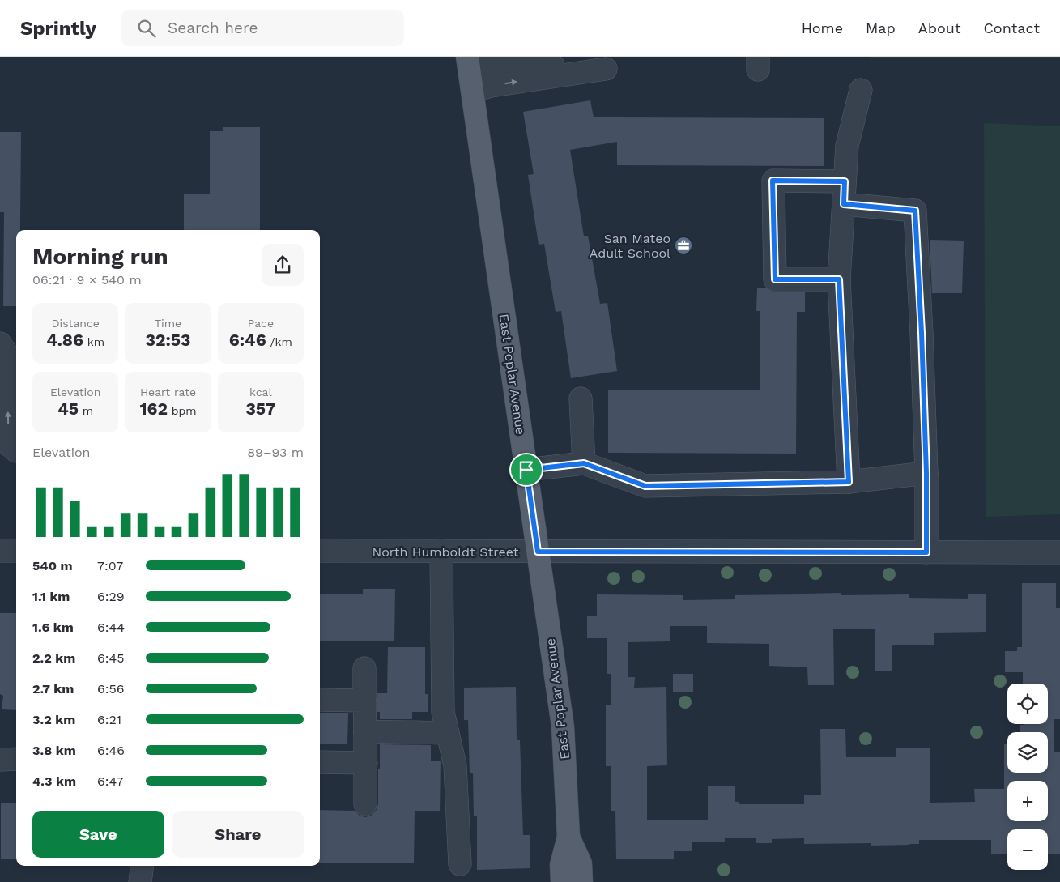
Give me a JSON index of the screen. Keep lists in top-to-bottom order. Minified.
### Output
{"streets":{"main road":["East Poplar Avenue"],"street":["North Humboldt Street"]},"crossings":[["East Poplar Avenue","North Humboldt Street"]],"places":{"office":["San Mateo Adult School"]},"page":{"header":"Sprintly","search":"Search here","nav":["Home","Map","About","Contact"],"heading":["Morning run","06:21 · 9 × 540 m"],"stats":[["Distance","4.86 km"],["Time","32:53"],["Pace","6:46 /km"],["Elevation","45 m"],["Heart rate","162 bpm"],["kcal","357"]],"chart":["Elevation","89–93 m"],"list":[{"name":"540 m","note":"7:07"},{"name":"1.1 km","note":"6:29"},{"name":"1.6 km","note":"6:44"},{"name":"2.2 km","note":"6:45"},{"name":"2.7 km","note":"6:56"},{"name":"3.2 km","note":"6:21"},{"name":"3.8 km","note":"6:46"},{"name":"4.3 km","note":"6:47"}],"map_buttons":["+","−"],"buttons":["Save","Share"]}}
